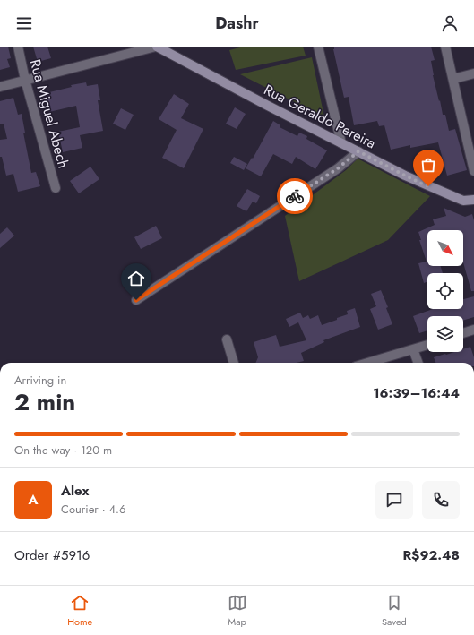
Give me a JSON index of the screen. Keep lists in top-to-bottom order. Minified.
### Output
{"streets":{"main road":["Rua Geraldo Pereira"],"street":["Rua Miguel Abech"]},"north":"bottom right","page":{"header":"Dashr","heading":["2 min","Arriving in","16:39–16:44"],"panel":["Alex","Courier · 4.6","Order #5916","R$92.48"],"bar":"On the way · 120 m","round":"A","tabs":["Home","Map","Saved"]}}
